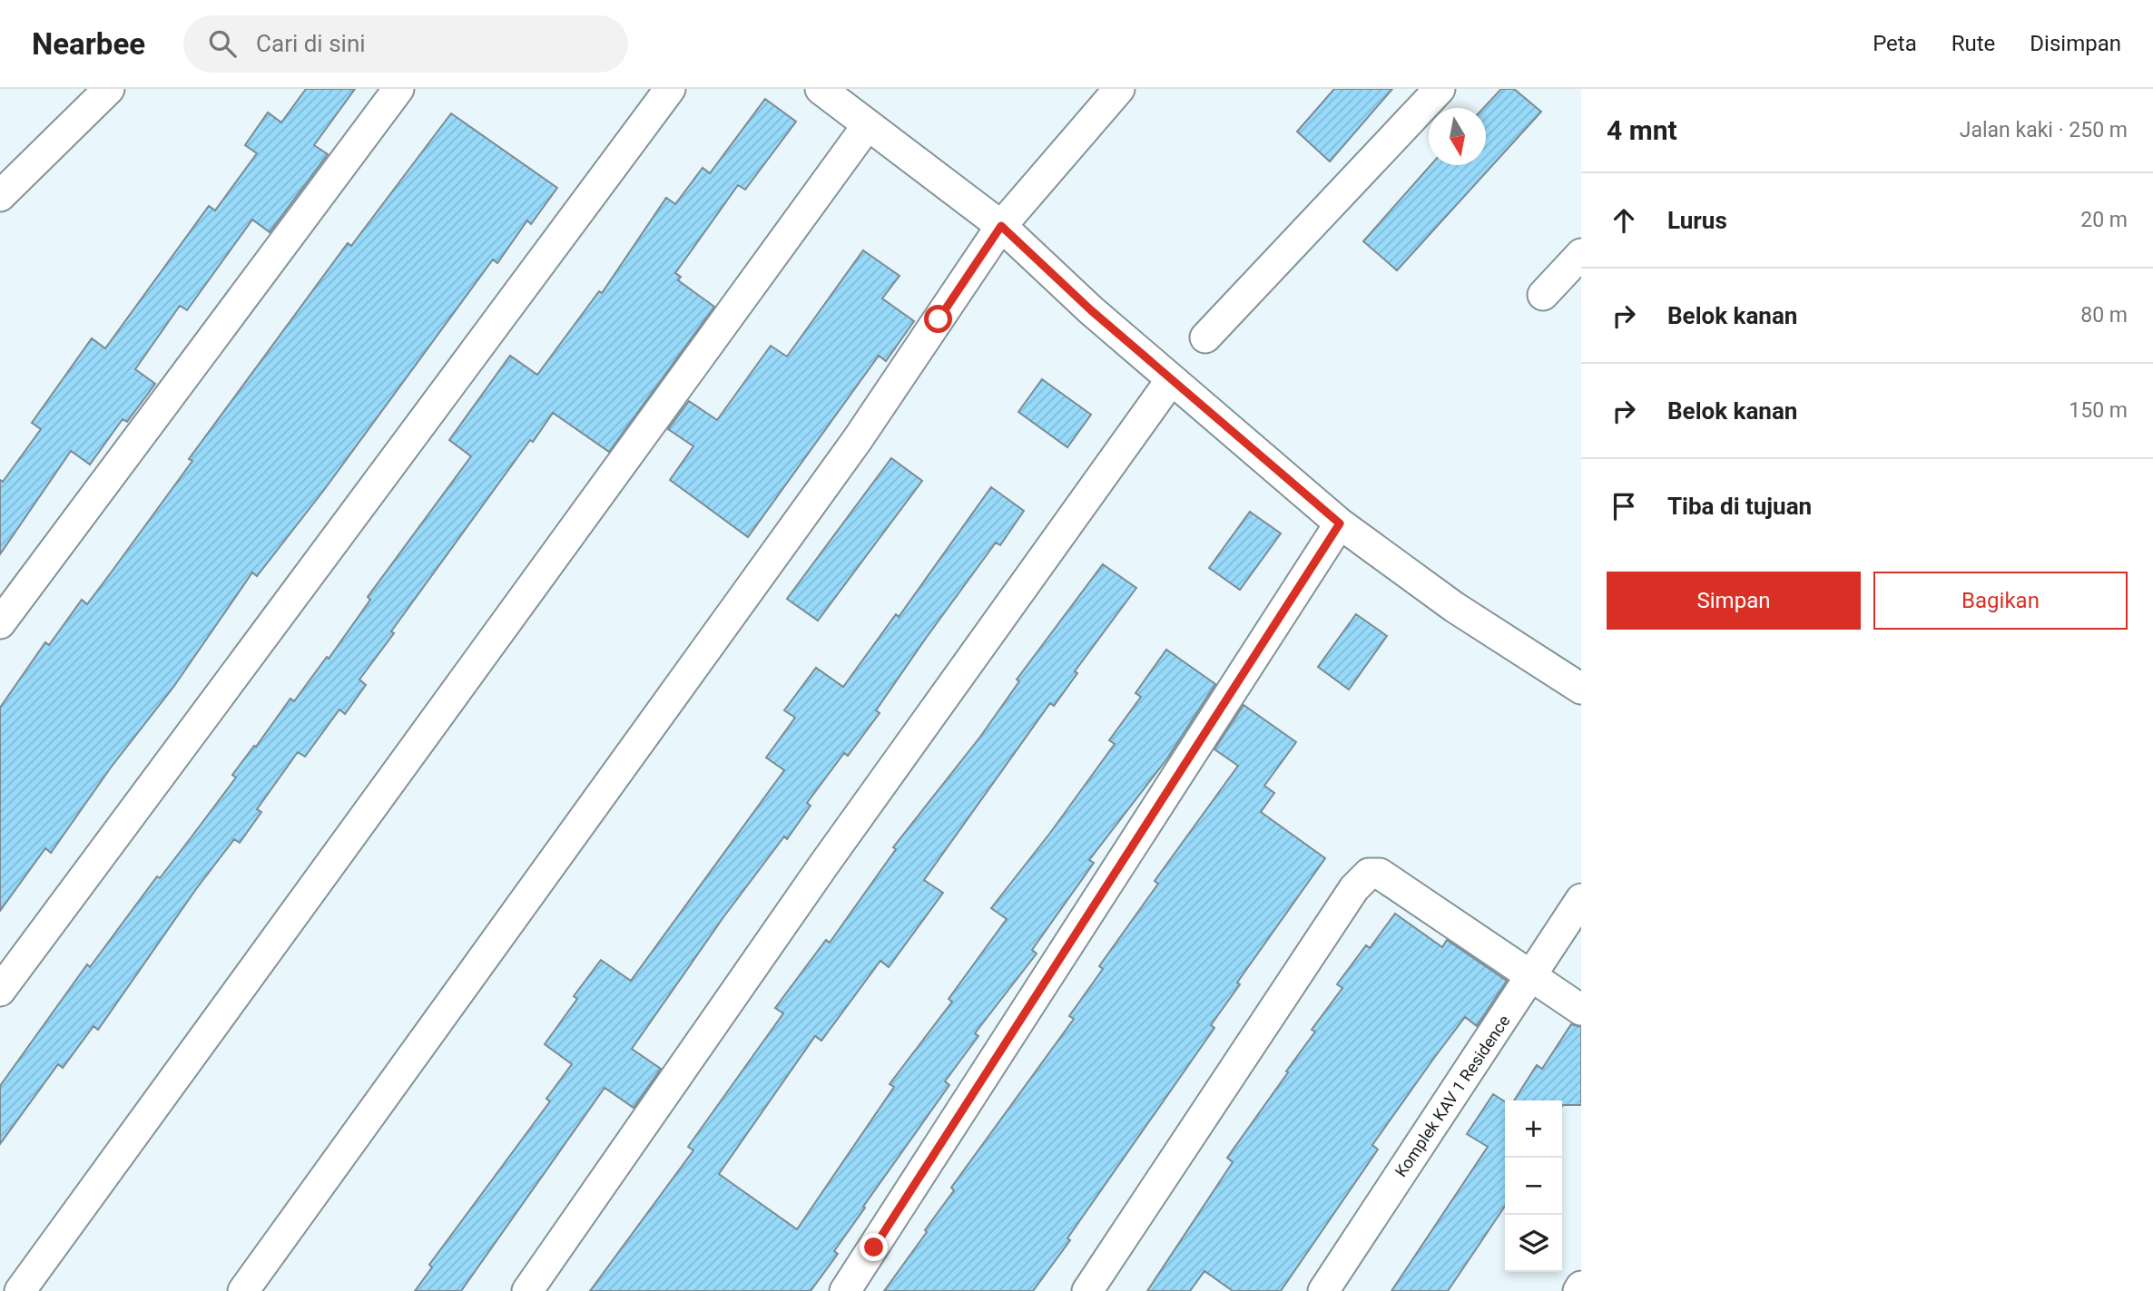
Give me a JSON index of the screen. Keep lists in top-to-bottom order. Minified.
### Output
{"streets":{"street":["Komplek KAV 1 Residence"]},"north":"bottom","page":{"header":"Nearbee","search":"Cari di sini","nav":["Peta","Rute","Disimpan"],"heading":["4 mnt","Jalan kaki · 250 m"],"list":[["Lurus","20 m"],["Belok kanan","80 m"],["Belok kanan","150 m"],"Tiba di tujuan"],"buttons":["Simpan","Bagikan"],"map_buttons":["+","−"]}}
